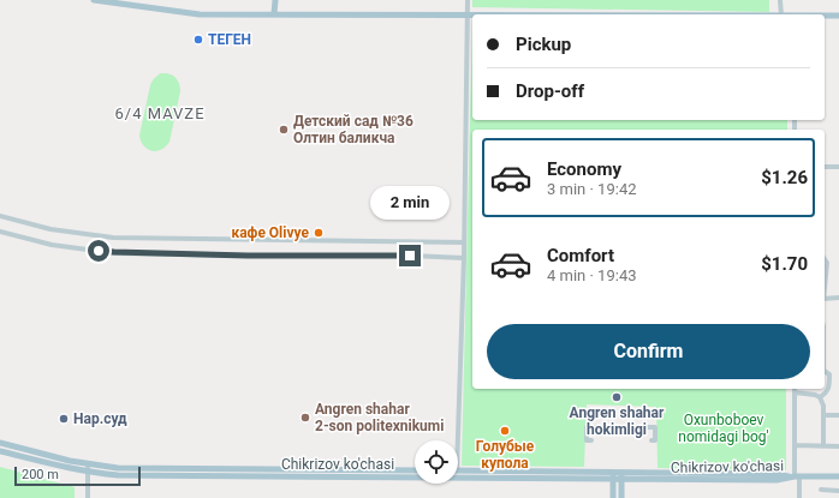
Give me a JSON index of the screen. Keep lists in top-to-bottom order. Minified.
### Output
{"streets":{"main road":["Chikrizov ko'chasi"]},"districts":["6/4 MAVZE"],"parks":["Oxunboboev nomidagi bog'"],"places":["ТЕГЕН","Детский сад №36 Олтин баликча","кафе Olivye","Angren shahar hokimligi","Angren shahar 2-son politexnikumi","Нар.суд","Голубые купола"],"scale_bar":"200 m","page":{"banner":["Pickup","Drop-off"],"list":[{"name":"Economy","note":"3 min · 19:42","value":"$1.26"},{"name":"Comfort","note":"4 min · 19:43","value":"$1.70"}],"bubble":"2 min","buttons":"Confirm","scale":"200 m"}}
